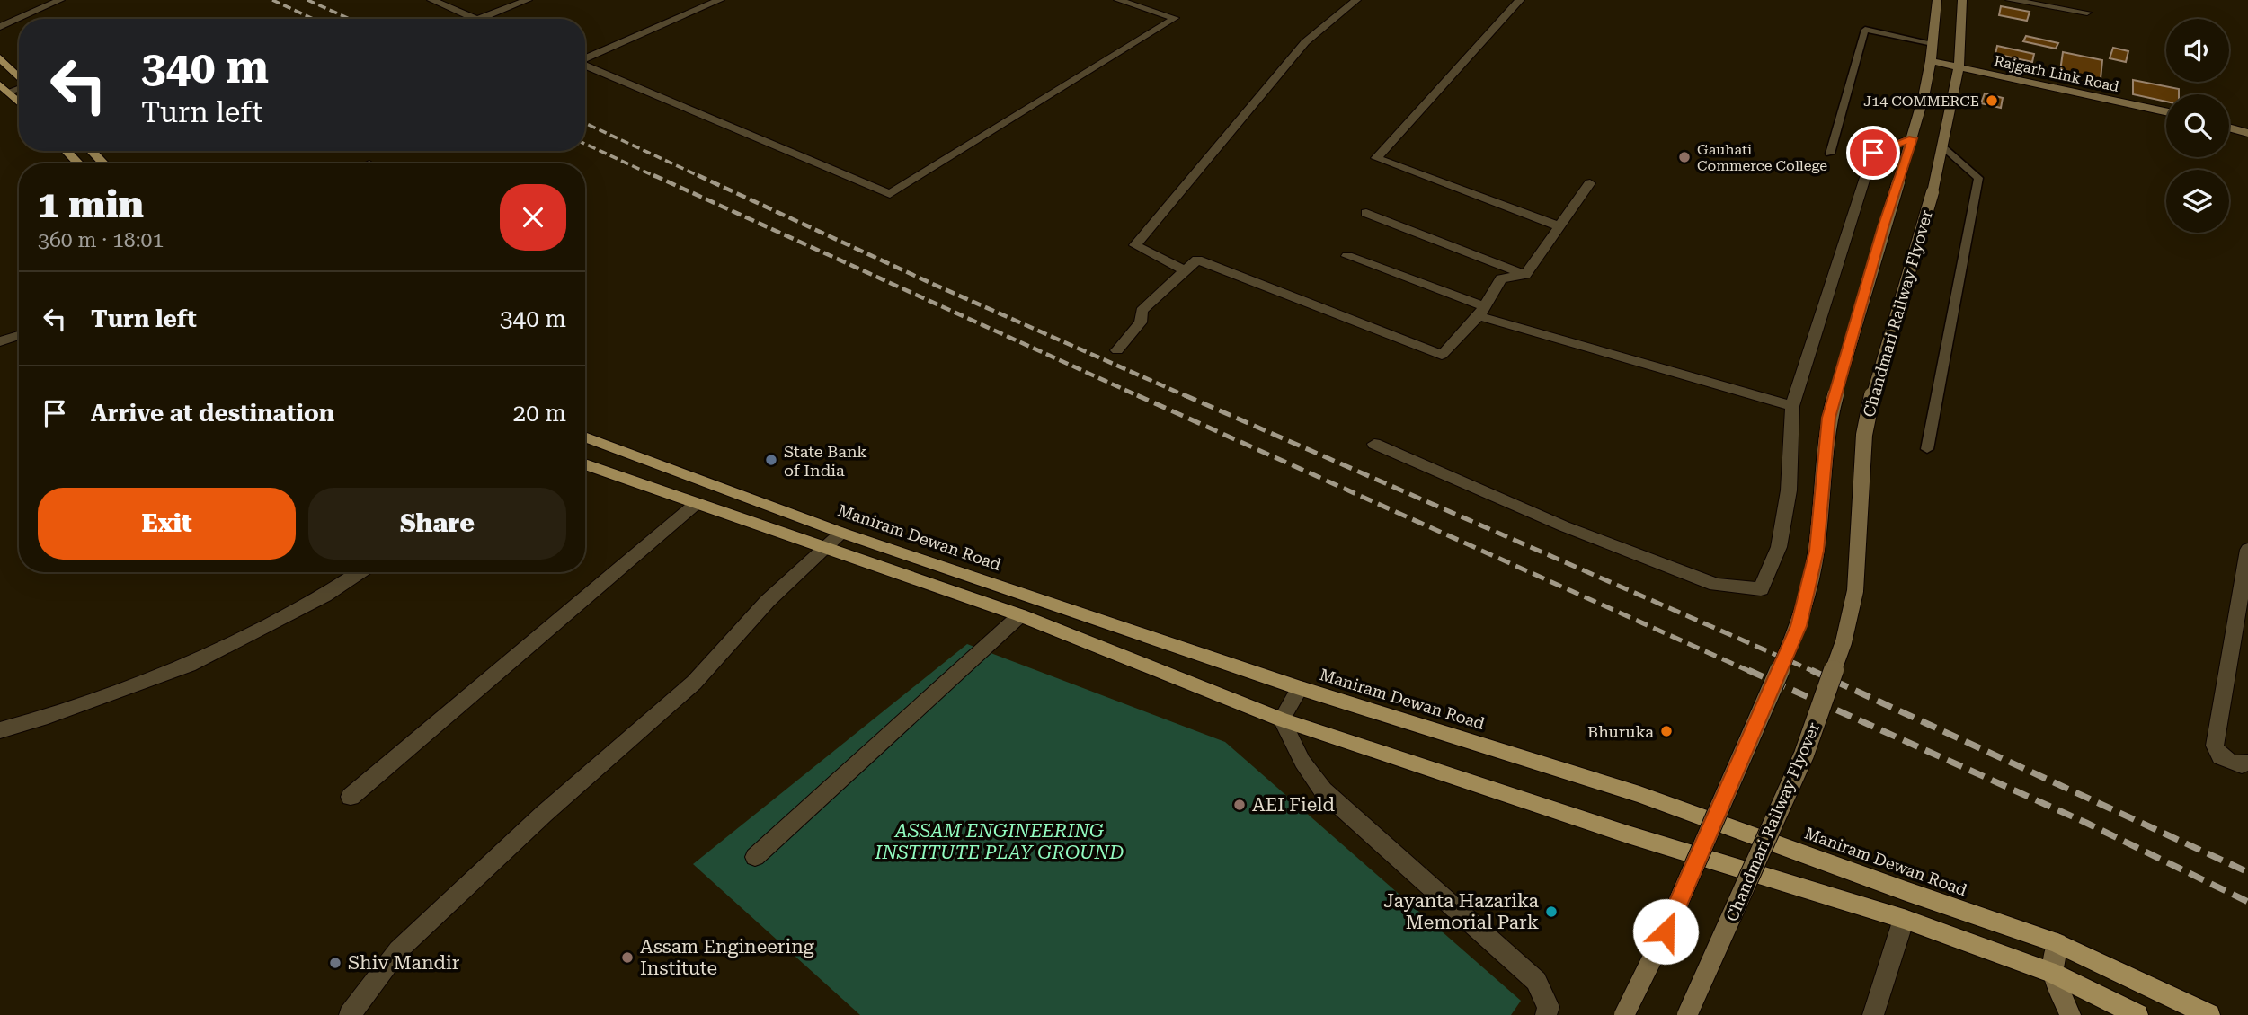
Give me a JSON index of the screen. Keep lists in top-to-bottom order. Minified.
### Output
{"streets":{"main road":["Rajgarh Link Road","Chandmari Railway Flyover","Maniram Dewan Road"]},"parks":["ASSAM ENGINEERING INSTITUTE PLAY GROUND"],"places":["J14 COMMERCE","Gauhati Commerce College","State Bank of India","Bhuruka","AEI Field","Jayanta Hazarika Memorial Park","Assam Engineering Institute","Shiv Mandir"],"page":{"turn":["340 m","Turn left"],"heading":["1 min","360 m · 18:01"],"list":[{"name":"Turn left","value":"340 m"},{"name":"Arrive at destination","value":"20 m"}],"buttons":["Exit","Share"]}}
